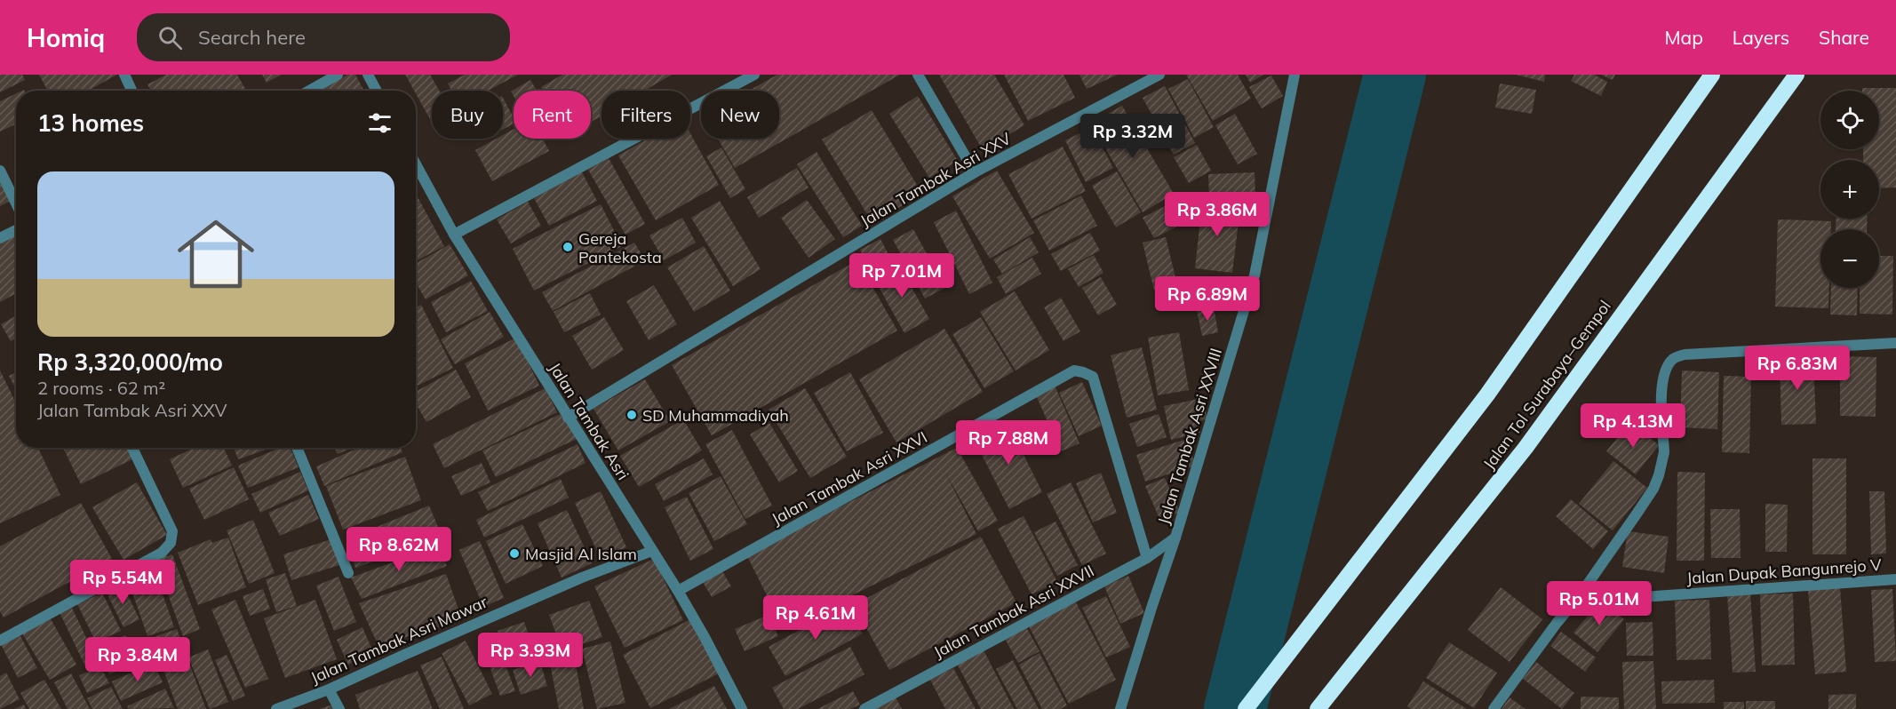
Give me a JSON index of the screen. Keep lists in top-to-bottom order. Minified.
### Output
{"streets":{"highway":["Jalan Tol Surabaya–Gempol"],"street":["Jalan Tambak Asri XXV","Jalan Tambak Asri","Jalan Tambak Asri XXVIII","Jalan Tambak Asri XXVI","Jalan Dupak Bangunrejo V","Jalan Tambak Asri XXVII","Jalan Tambak Asri Mawar"]},"crossings":[["Jalan Tambak Asri XXV","Jalan Tambak Asri"],["Jalan Tambak Asri","Jalan Tambak Asri XXVI"],["Jalan Tambak Asri","Jalan Tambak Asri Mawar"],["Jalan Tambak Asri XXVIII","Jalan Tambak Asri XXVII"],["Jalan Tambak Asri XXVI","Jalan Tambak Asri XXVII"]],"places":["Gereja Pantekosta","SD Muhammadiyah","Masjid Al Islam"],"page":{"header":"Homiq","search":"Search here","nav":["Map","Layers","Share"],"map_buttons":["+","−"],"chip":["Buy","Rent","Filters","New"],"heading":"13 homes","price":["Rp 3.32M","Rp 3.86M","Rp 7.01M","Rp 6.89M","Rp 6.83M","Rp 4.13M","Rp 7.88M","Rp 8.62M","Rp 5.54M","Rp 5.01M","Rp 4.61M","Rp 3.93M","Rp 3.84M"],"list":[{"name":"Rp 3,320,000/mo","note":"2 rooms · 62 m² · Jalan Tambak Asri XXV"}]}}
